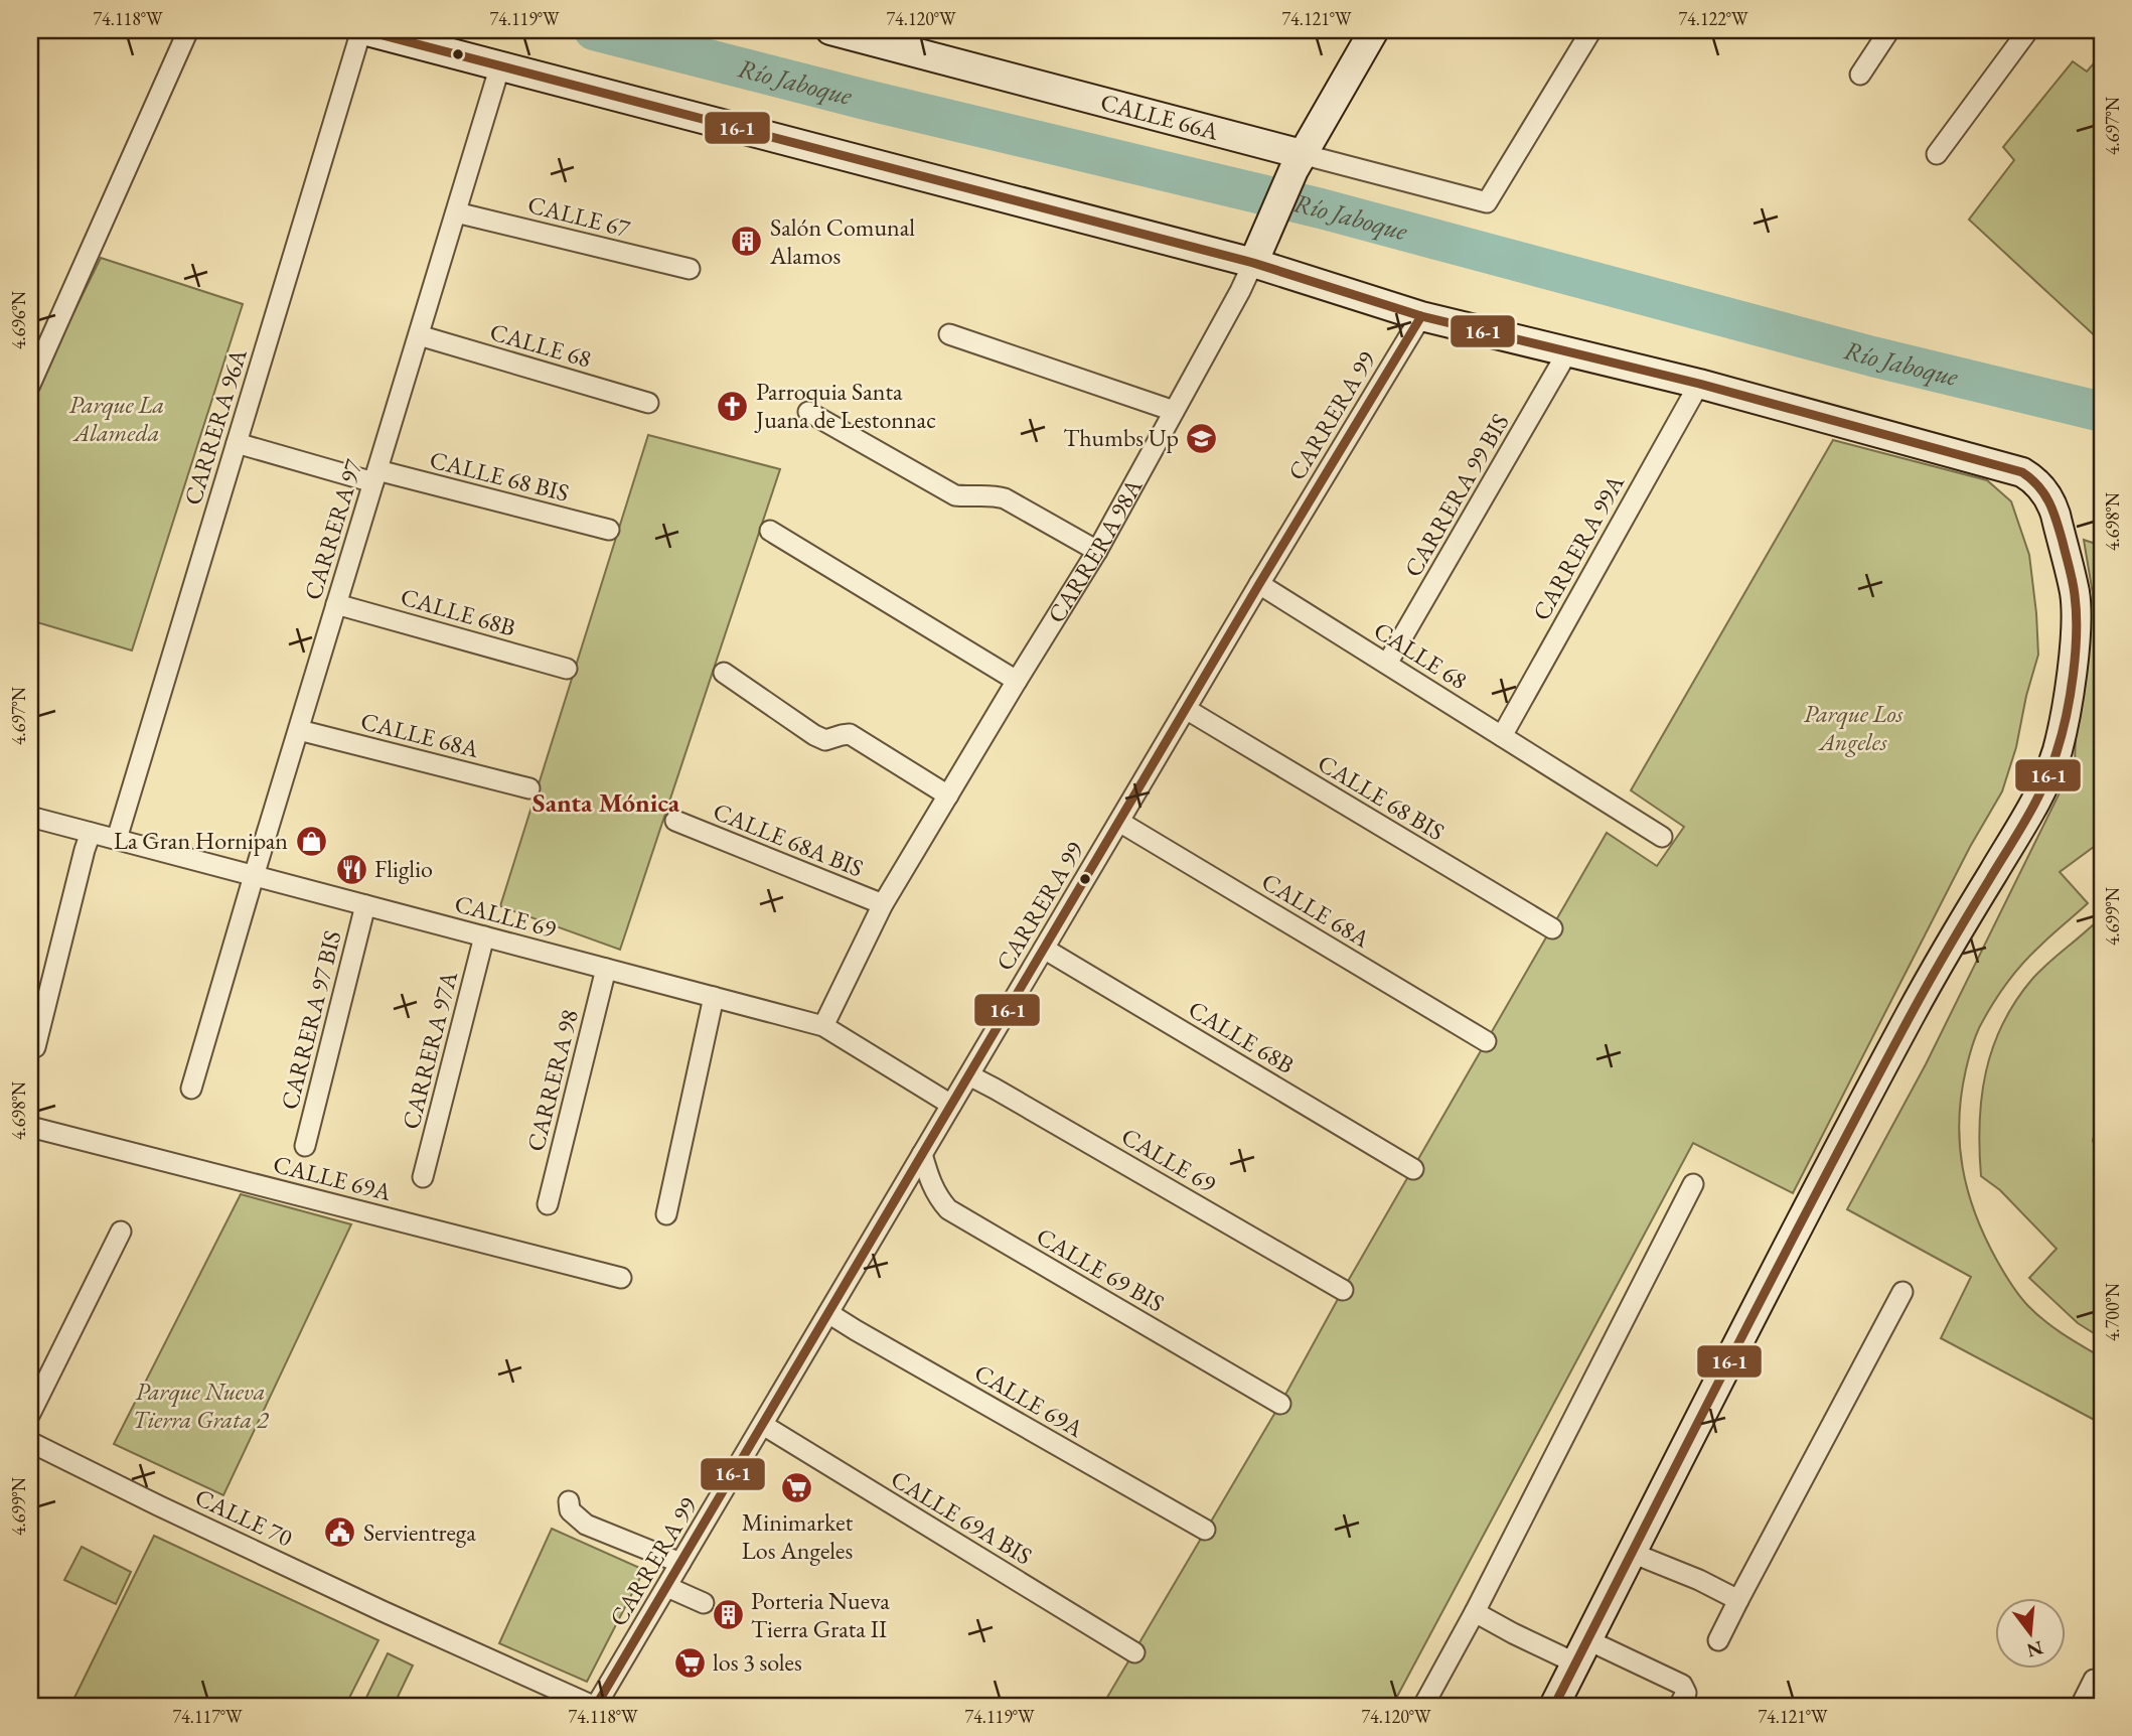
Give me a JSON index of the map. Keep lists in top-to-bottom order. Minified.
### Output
{"streets":{"street":["CALLE 66A","CALLE 67","CALLE 68","CARRERA 99","CARRERA 96A","CALLE 68 BIS","CARRERA 99 BIS","CARRERA 97","CARRERA 99A","CARRERA 98A","CALLE 68B","CALLE 68A","CALLE 68A BIS","CALLE 69","CARRERA 97 BIS","CARRERA 97A","CARRERA 98","CALLE 69A","CALLE 69 BIS","CALLE 70","CALLE 69A BIS"]},"crossings":[["CALLE 66A","CARRERA 98A"],["CALLE 67","CARRERA 97"],["CALLE 68","CARRERA 99"],["CALLE 68","CARRERA 99 BIS"],["CALLE 68","CARRERA 97"],["CALLE 68","CARRERA 99A"],["CARRERA 99","CALLE 68 BIS"],["CARRERA 99","CALLE 68B"],["CARRERA 99","CALLE 68A"],["CARRERA 99","CALLE 69"],["CARRERA 99","CALLE 69A"],["CARRERA 99","CALLE 69 BIS"],["CARRERA 99","CALLE 70"],["CARRERA 99","CALLE 69A BIS"],["CARRERA 96A","CALLE 68 BIS"],["CARRERA 96A","CALLE 69"],["CALLE 68 BIS","CARRERA 97"],["CARRERA 97","CALLE 68B"],["CARRERA 97","CALLE 68A"],["CARRERA 97","CALLE 69"],["CARRERA 98A","CALLE 68A BIS"],["CARRERA 98A","CALLE 69"],["CALLE 69","CARRERA 97 BIS"],["CALLE 69","CARRERA 97A"],["CALLE 69","CARRERA 98"]],"districts":["Santa Mónica"],"water":["Río Jaboque"],"parks":["Parque La Alameda","Parque Los Angeles","Parque Nueva Tierra Grata 2"],"places":{"building":["Salón Comunal Alamos","Porteria Nueva Tierra Grata II"],"church":["Parroquia Santa Juana de Lestonnac"],"school or university":["Thumbs Up"],"shop":["La Gran Hornipan"],"restaurant":["Fliglio"],"supermarket":["Minimarket Los Angeles","los 3 soles"],"public building":["Servientrega"]},"lines":["transit line 16-1"],"north":"bottom","coordinates":["74.118°W","74.119°W","74.120°W","74.121°W","74.122°W","4.697°N","4.696°N","4.698°N","4.699°N","4.700°N","74.117°W"]}
